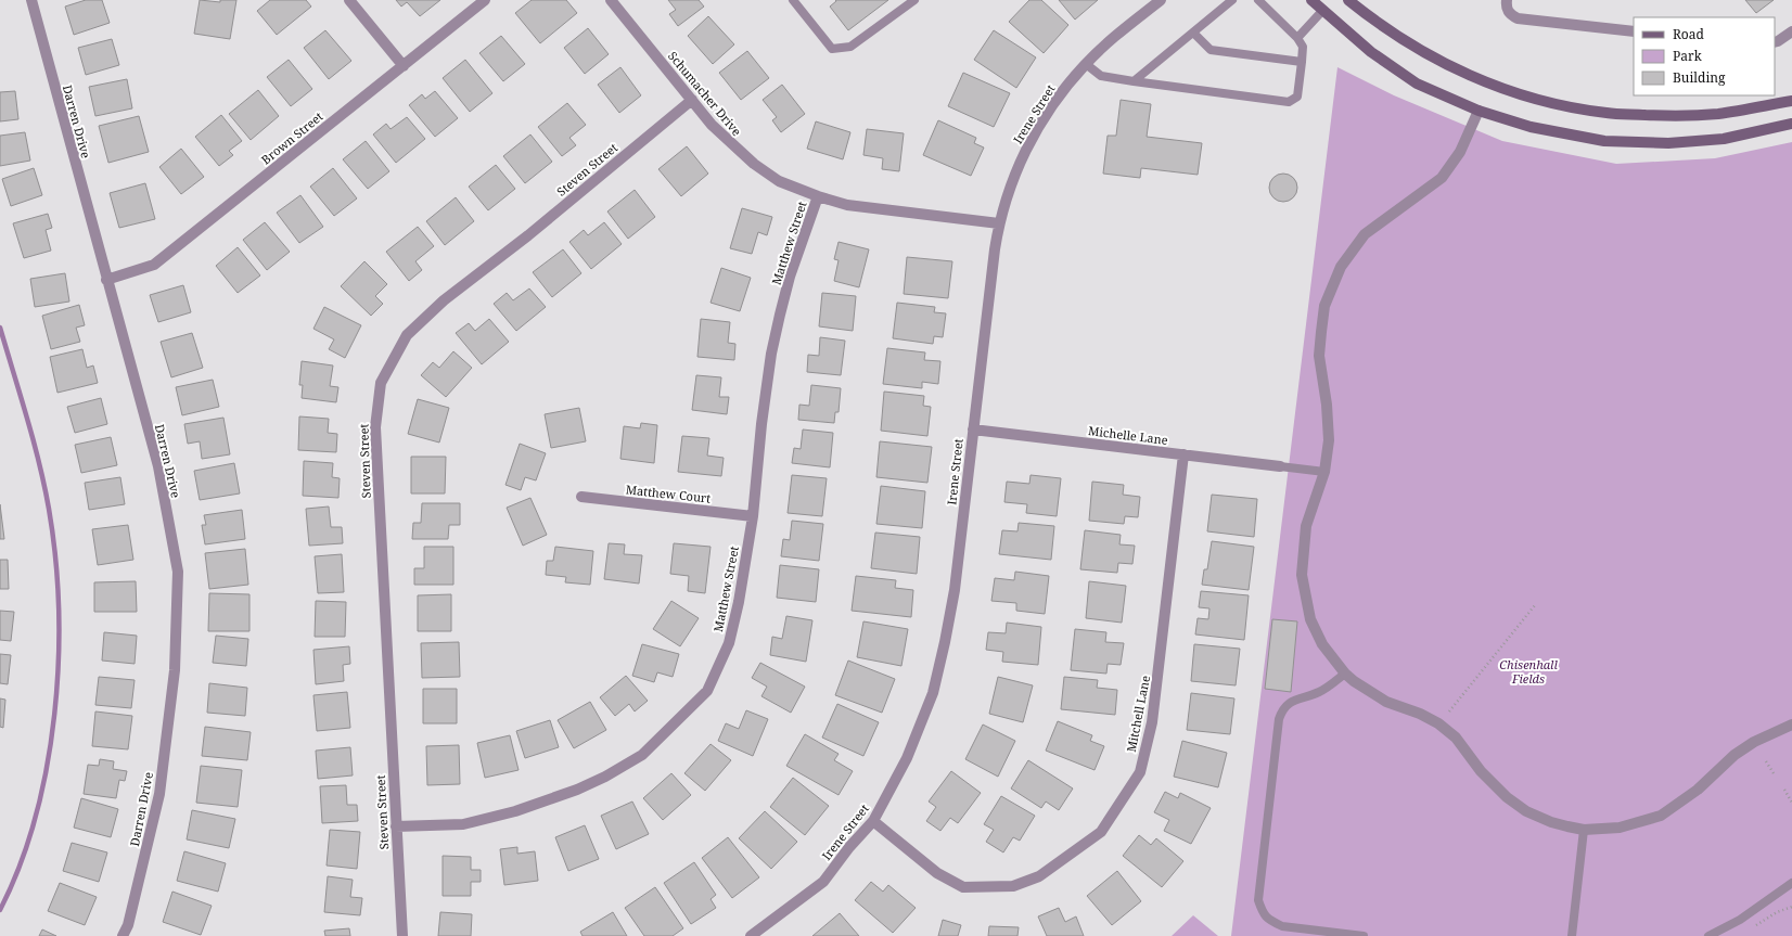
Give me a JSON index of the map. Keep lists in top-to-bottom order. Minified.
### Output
{"streets":{"street":["Schumacher Drive","Irene Street","Darren Drive","Brown Street","Steven Street","Matthew Street","Michelle Lane","Matthew Court","Mitchell Lane"]},"crossings":[["Schumacher Drive","Irene Street"],["Schumacher Drive","Steven Street"],["Schumacher Drive","Matthew Street"],["Irene Street","Michelle Lane"],["Irene Street","Mitchell Lane"],["Darren Drive","Brown Street"],["Steven Street","Matthew Street"],["Matthew Street","Matthew Court"],["Michelle Lane","Mitchell Lane"]],"parks":["Chisenhall Fields"],"legend":["Road","Park","Building"]}
